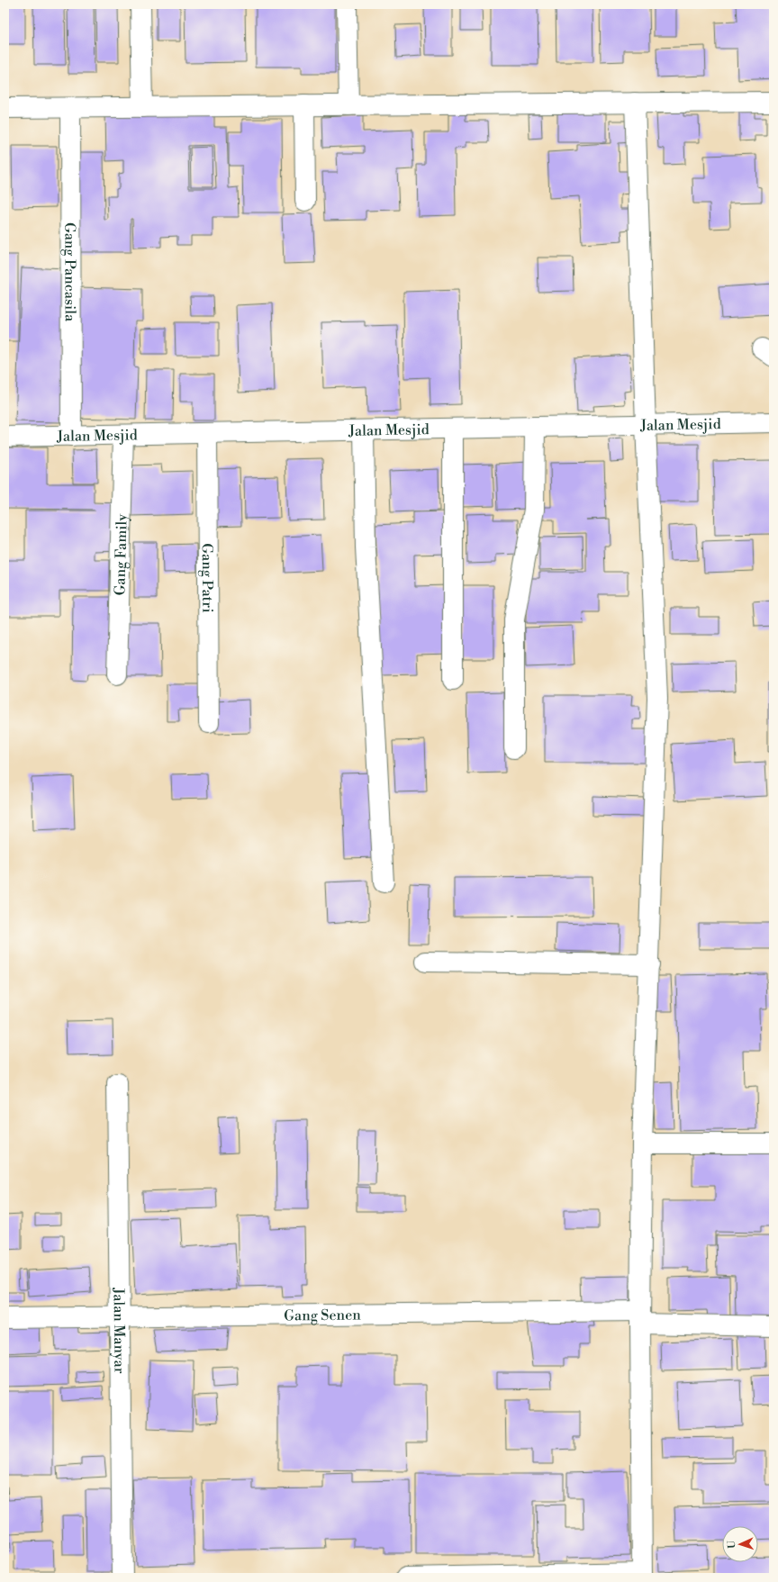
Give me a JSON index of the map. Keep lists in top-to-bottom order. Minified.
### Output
{"streets":{"street":["Gang Pancasila","Jalan Mesjid","Gang Family","Gang Patri","Gang Senen","Jalan Manyar"]},"crossings":[["Gang Pancasila","Jalan Mesjid"],["Jalan Mesjid","Gang Family"],["Jalan Mesjid","Gang Patri"],["Gang Senen","Jalan Manyar"]],"north":"left"}
